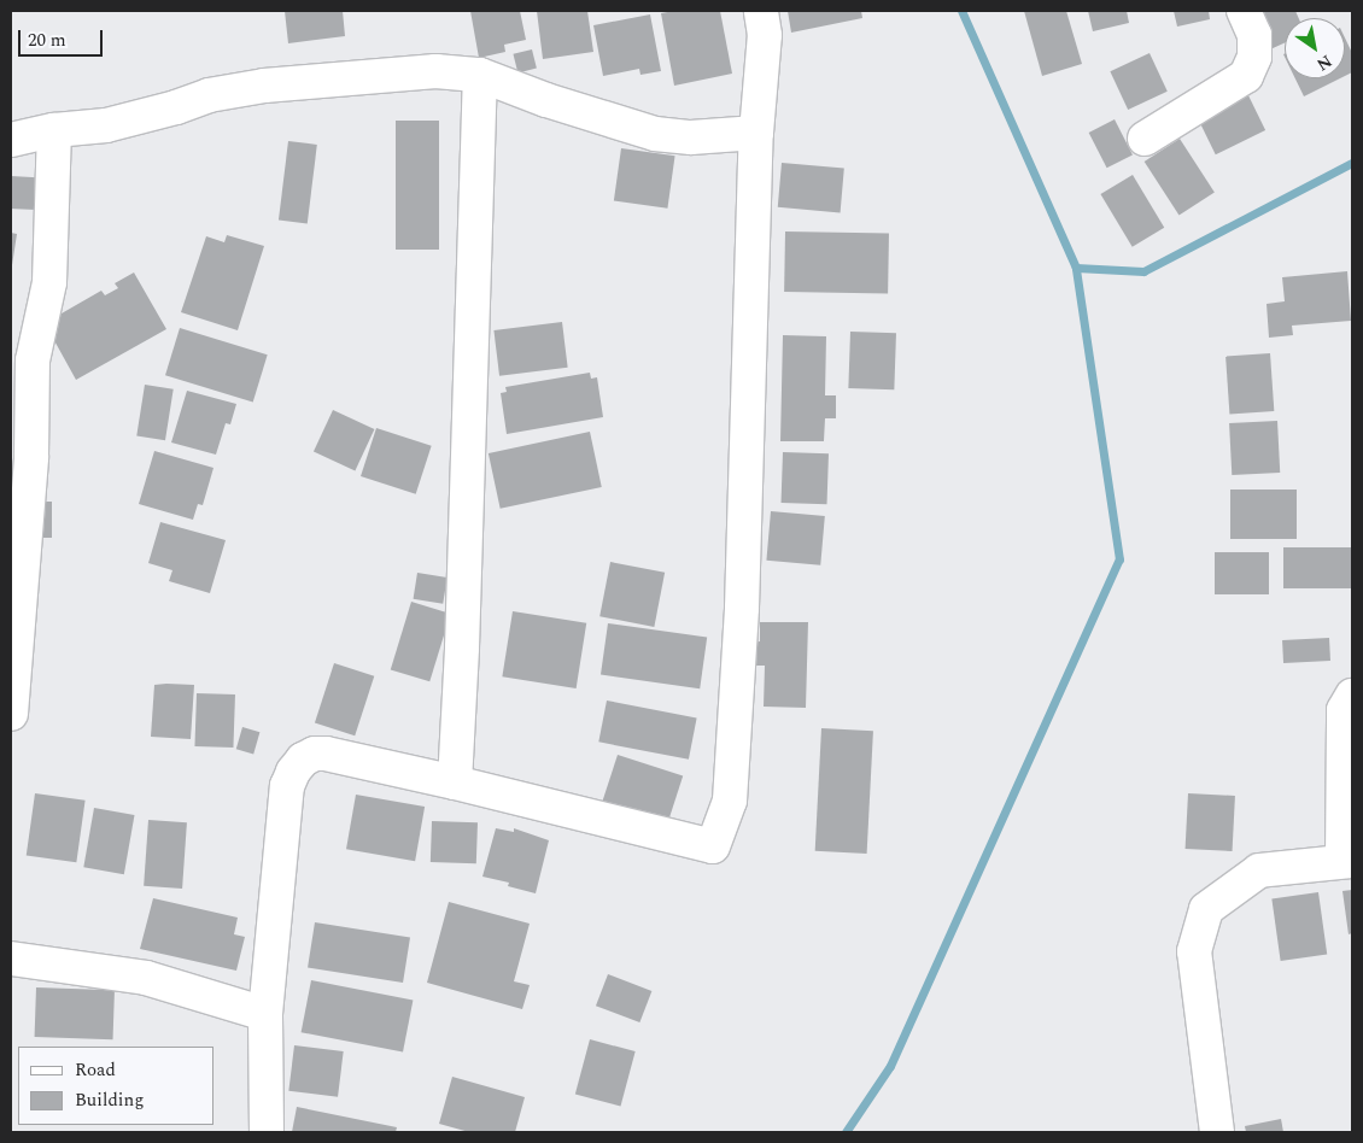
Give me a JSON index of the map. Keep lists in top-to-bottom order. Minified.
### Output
{"legend":["Road","Building"],"scale_bar":"20 m","north":"bottom right"}
